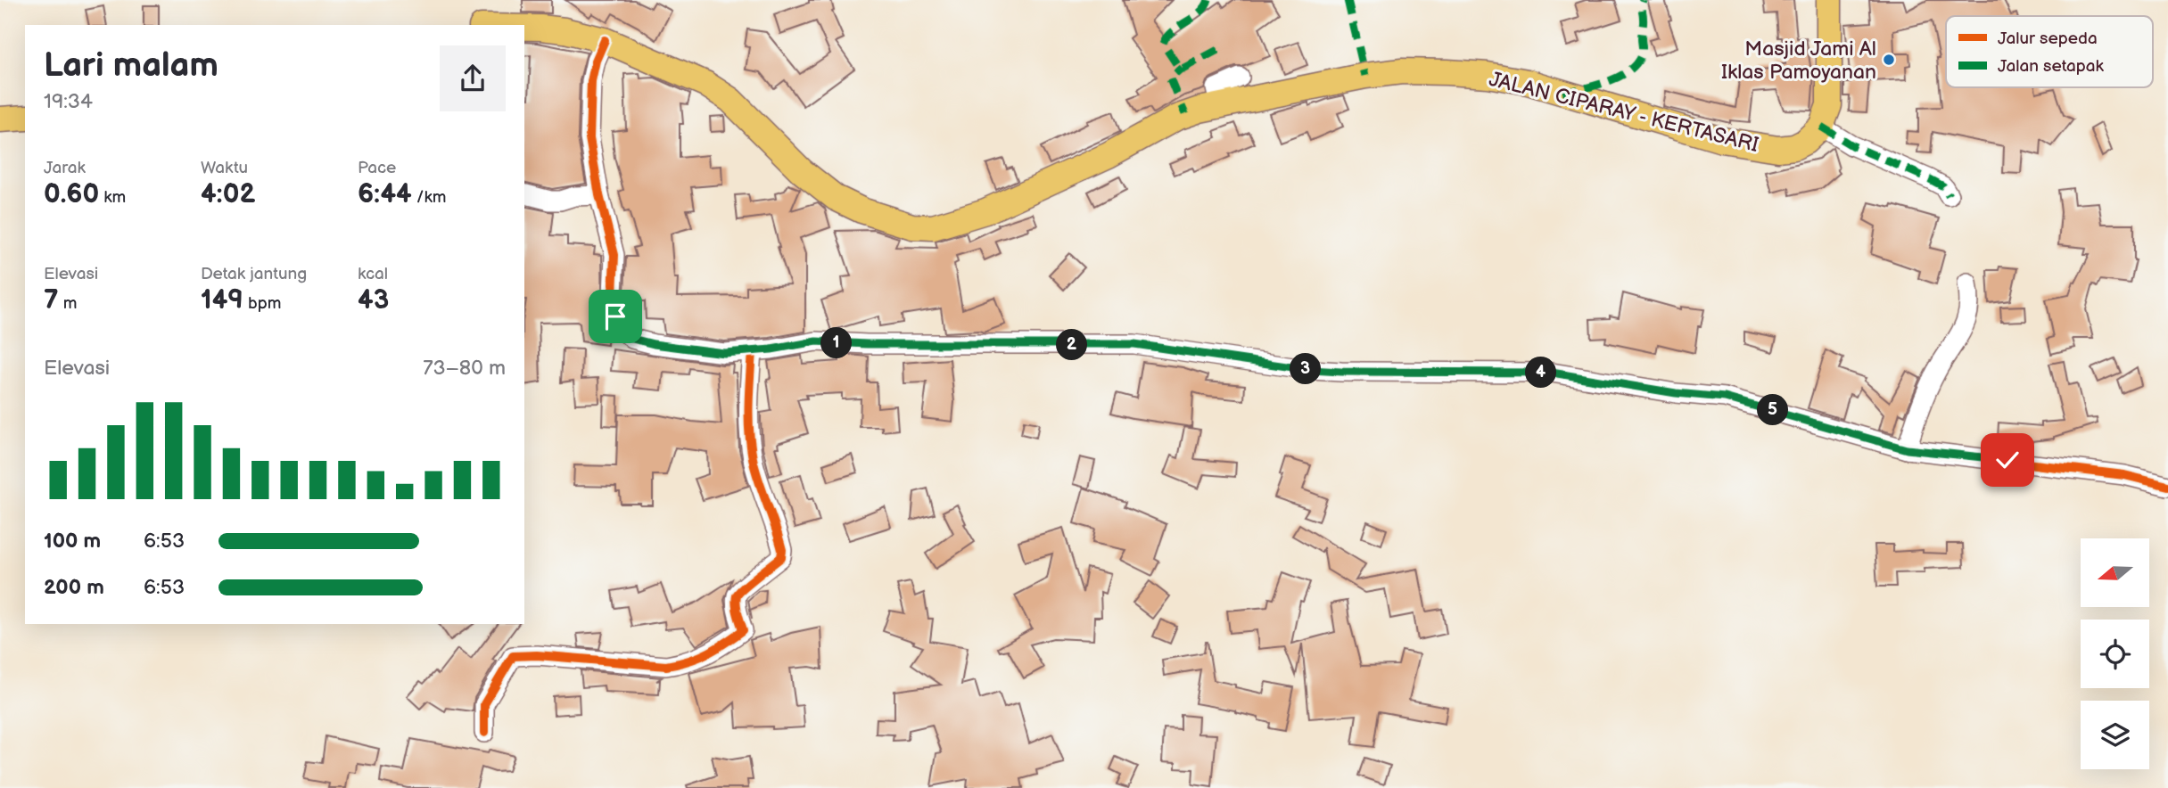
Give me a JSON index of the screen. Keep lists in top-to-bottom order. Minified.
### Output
{"streets":{"main road":["JALAN CIPARAY - KERTASARI"]},"places":["Masjid Jami Al Iklas Pamoyanan"],"legend":["Jalur sepeda","Jalan setapak"],"north":"left","page":{"heading":["Lari malam","19:34"],"stats":[["Jarak","0.60 km"],["Waktu","4:02"],["Pace","6:44 /km"],["Elevasi","7 m"],["Detak jantung","149 bpm"],["kcal","43"]],"pins":["1","2","3","4","5"],"chart":["Elevasi","73–80 m"],"list":[{"name":"100 m","note":"6:53"},{"name":"200 m","note":"6:53"}]}}
